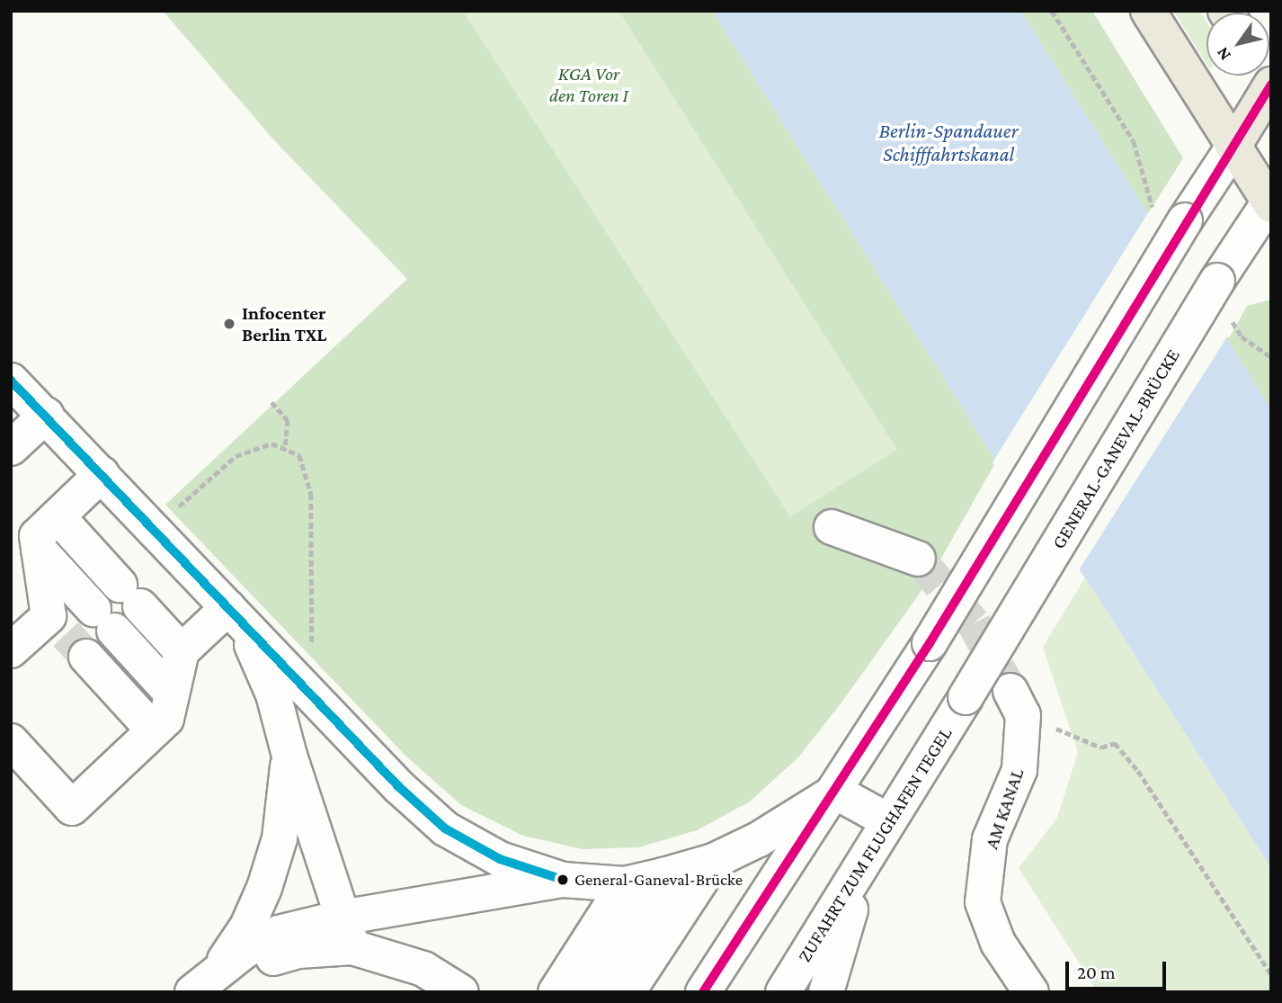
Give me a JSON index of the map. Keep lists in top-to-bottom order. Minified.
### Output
{"streets":{"street":["GENERAL-GANEVAL-BRÜCKE","AM KANAL","ZUFAHRT ZUM FLUGHAFEN TEGEL"]},"crossings":[["GENERAL-GANEVAL-BRÜCKE","ZUFAHRT ZUM FLUGHAFEN TEGEL"]],"water":["Berlin-Spandauer Schifffahrtskanal"],"parks":["KGA Vor den Toren I"],"places":["Infocenter Berlin TXL","General-Ganeval-Brücke"],"scale_bar":"20 m","north":"bottom left"}
